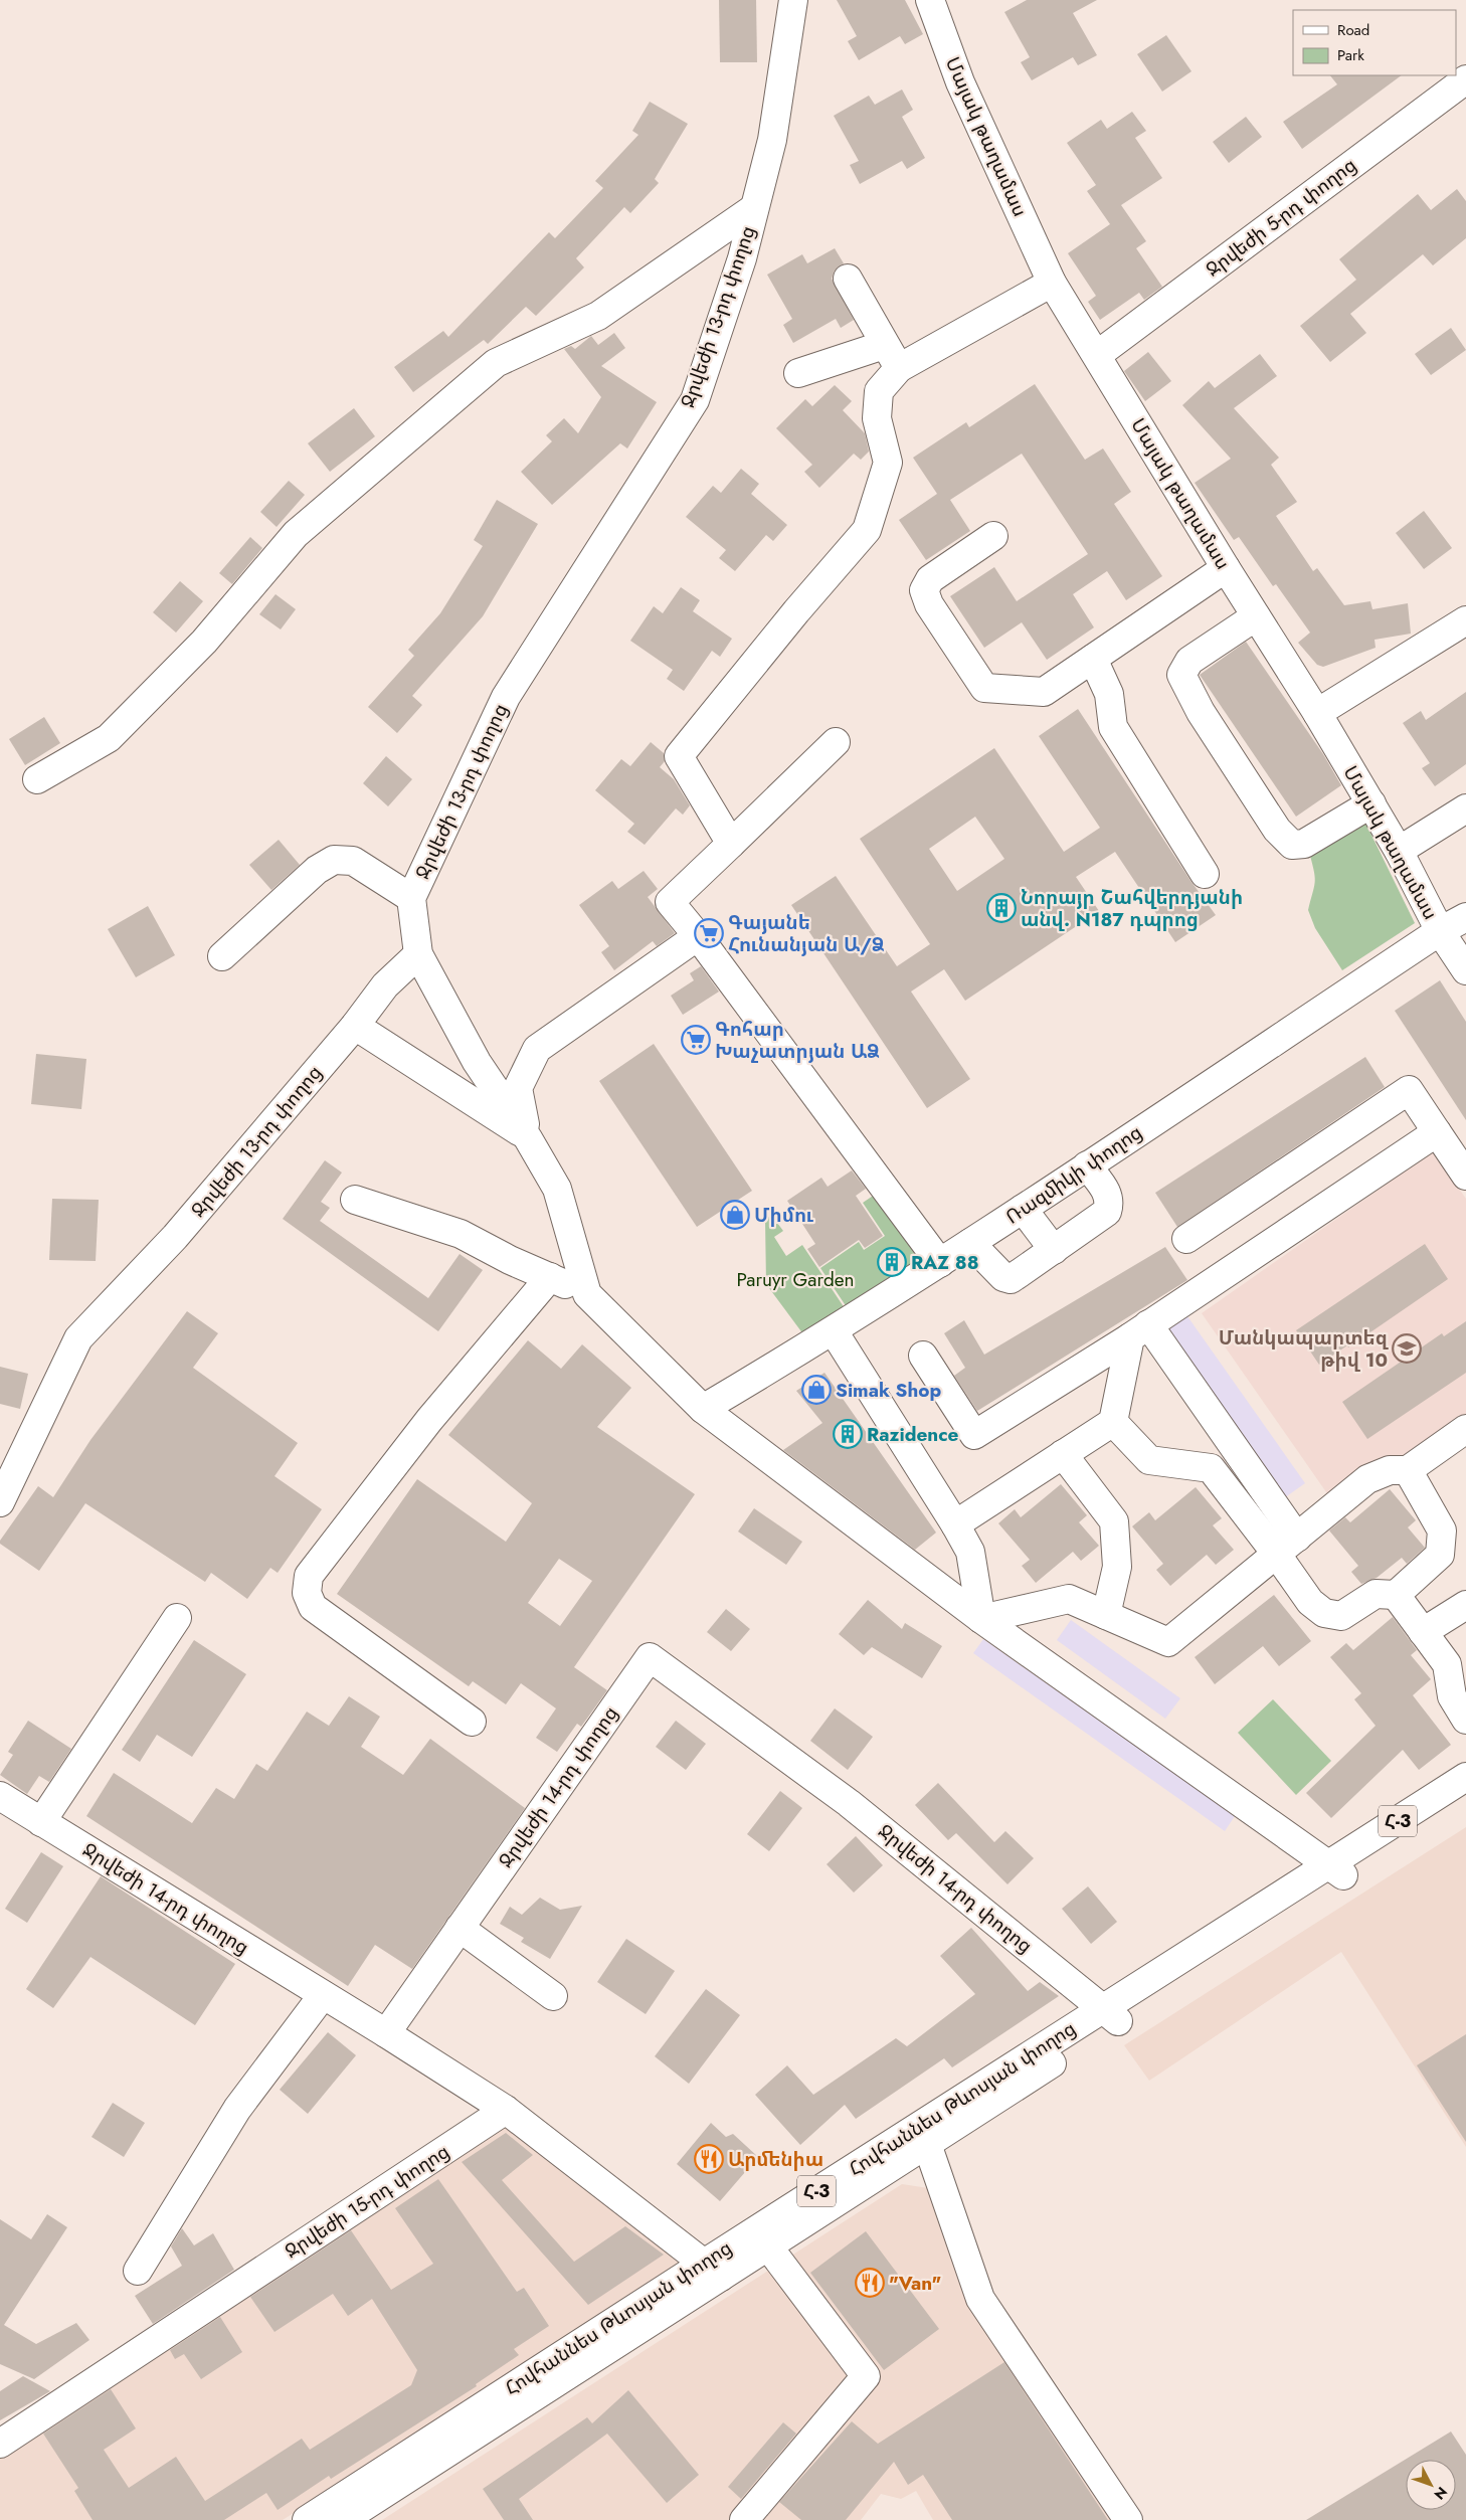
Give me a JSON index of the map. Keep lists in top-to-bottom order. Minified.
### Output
{"streets":{"street":["Մայակ թաղամաս","Ջրվեժի 5-րդ փողոց","Ջրվեժի 13-րդ փողոց","Ռազմիկի փողոց","Ջրվեժի 14-րդ փողոց","Հ-3","Հովհաննես Թևոսյան փողոց","Ջրվեժի 15-րդ փողոց"]},"crossings":[["Մայակ թաղամաս","Ջրվեժի 5-րդ փողոց"],["Մայակ թաղամաս","Ռազմիկի փողոց"],["Ջրվեժի 14-րդ փողոց","Հովհաննես Թևոսյան փողոց"]],"parks":["Paruyr Garden"],"places":{"building":["Նորայր Շահվերդյանի անվ. N187 դպրոց","RAZ 88","Razidence"],"supermarket":["Գայանե Հունանյան Ա/Ձ","Գոհար Խաչատրյան ԱՁ"],"shop":["Միմու","Simak Shop"],"school or university":["Մանկապարտեզ թիվ 10"],"restaurant":["Արմենիա","\"Van\""]},"legend":["Road","Park"],"north":"bottom right"}
